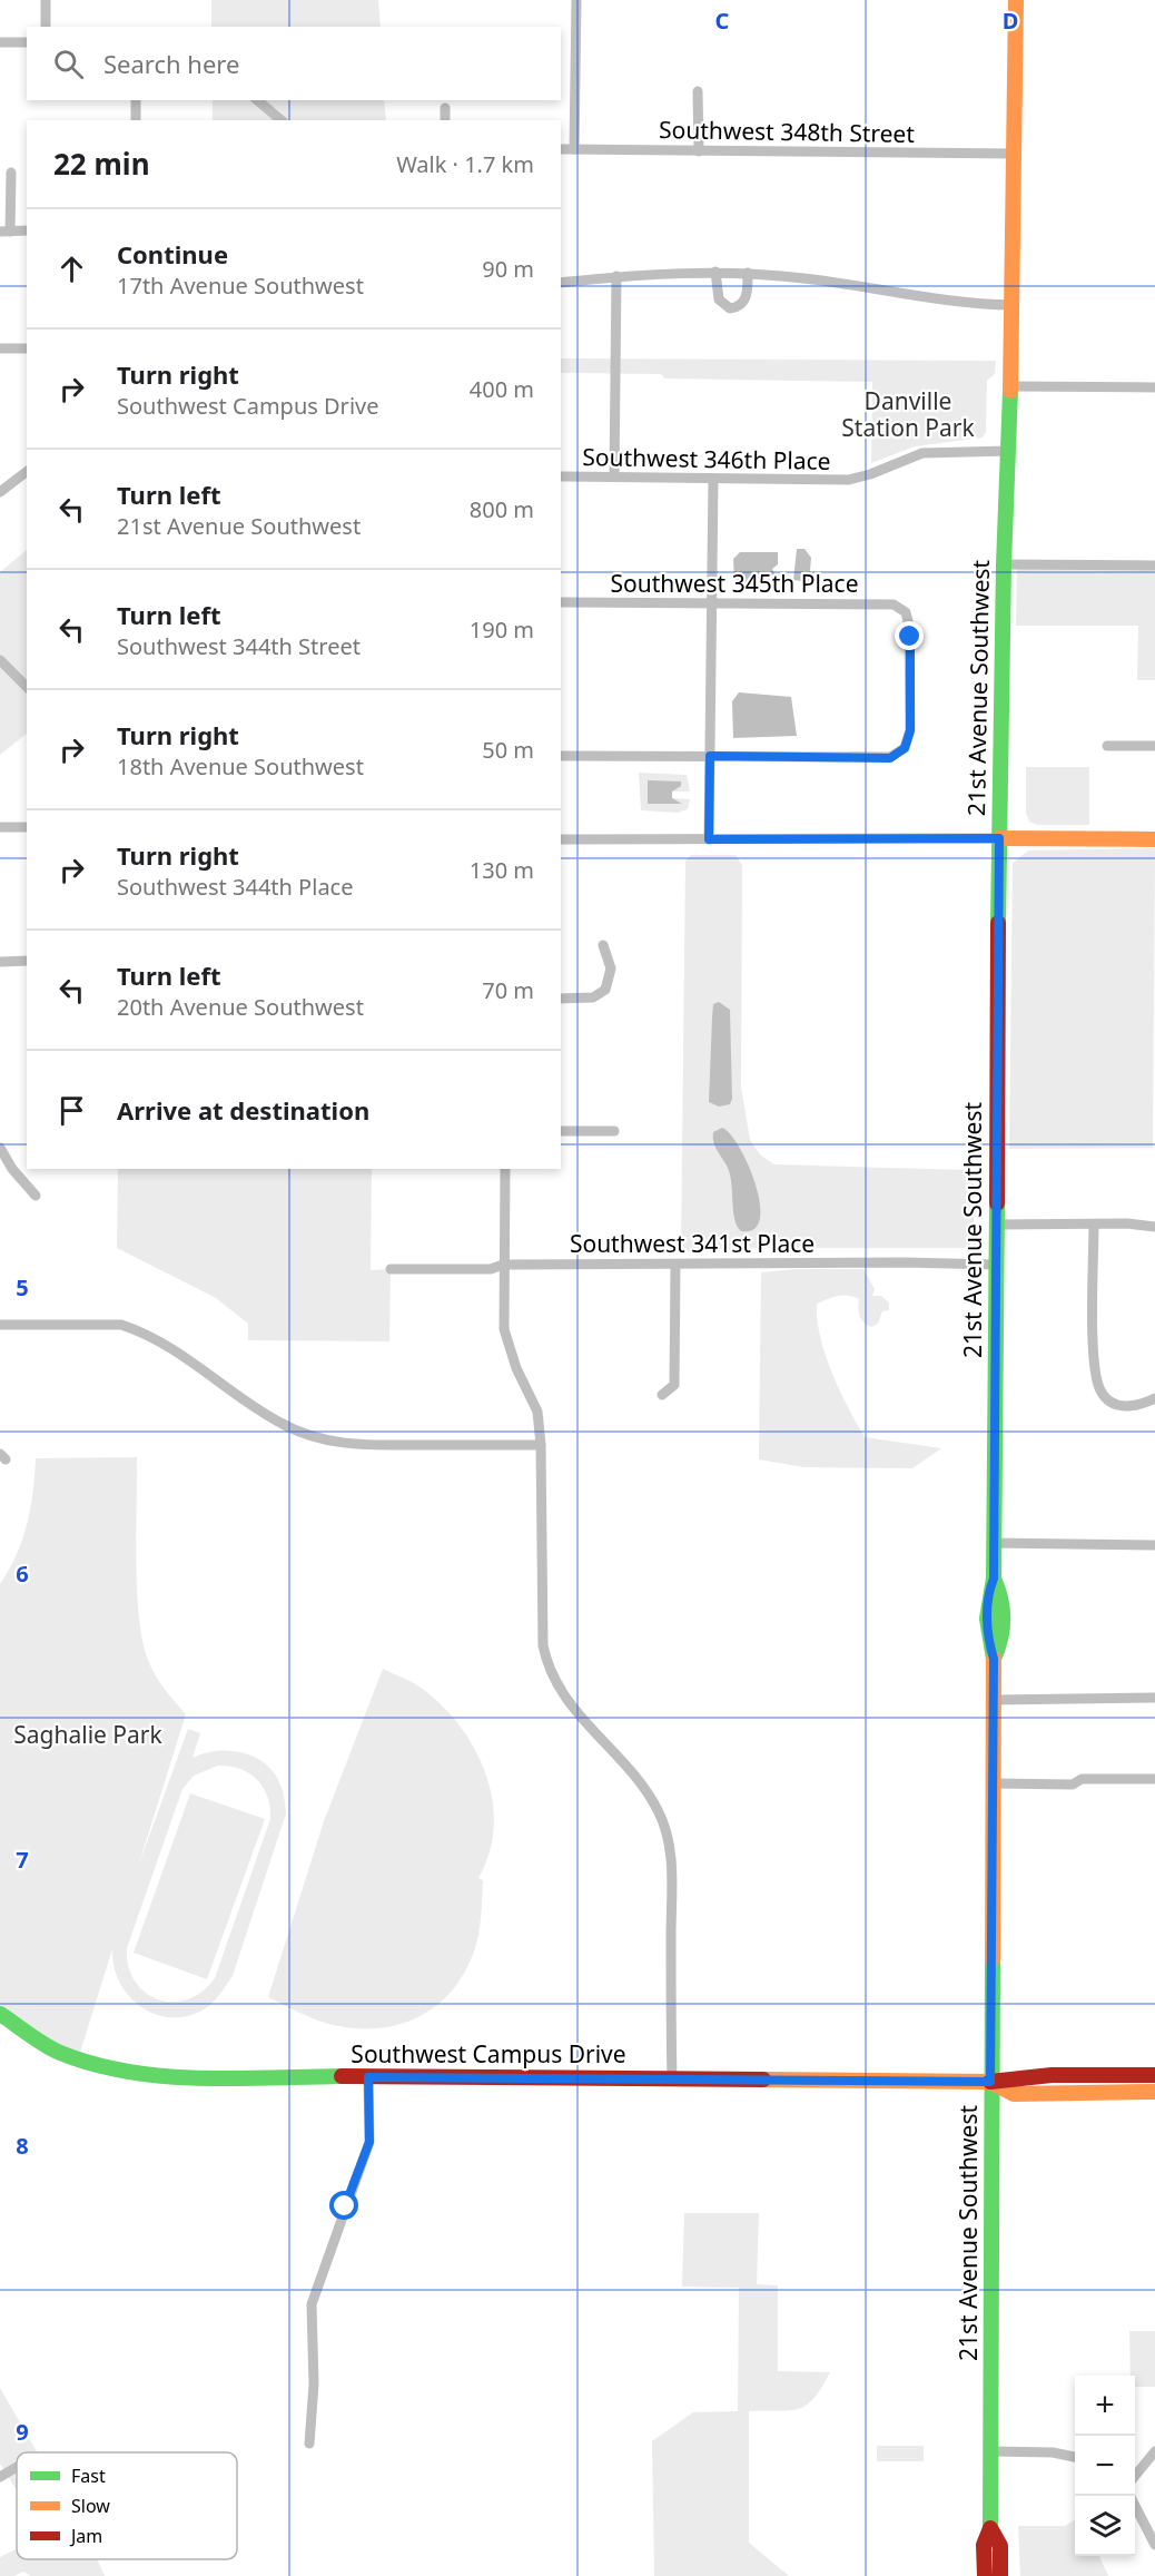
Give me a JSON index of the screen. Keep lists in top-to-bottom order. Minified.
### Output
{"streets":{"main road":["21st Avenue Southwest","Southwest Campus Drive"],"street":["Southwest 348th Street","Southwest 346th Place","Southwest 345th Place","Southwest 341st Place"]},"crossings":[["Southwest 348th Street","21st Avenue Southwest"],["Southwest 346th Place","21st Avenue Southwest"],["21st Avenue Southwest","Southwest 341st Place"],["21st Avenue Southwest","Southwest Campus Drive"]],"parks":["Danville Station Park","Saghalie Park"],"legend":["Fast","Slow","Jam"],"page":{"search":"Search here","heading":["22 min","Walk · 1.7 km"],"list":[["Continue","17th Avenue Southwest","90 m"],["Turn right","Southwest Campus Drive","400 m"],["Turn left","21st Avenue Southwest","800 m"],["Turn left","Southwest 344th Street","190 m"],["Turn right","18th Avenue Southwest","50 m"],["Turn right","Southwest 344th Place","130 m"],["Turn left","20th Avenue Southwest","70 m"],"Arrive at destination"],"map_buttons":["+","−"]},"grid":{"columns":["C","D"],"rows":["5","6","7","8","9"]}}
